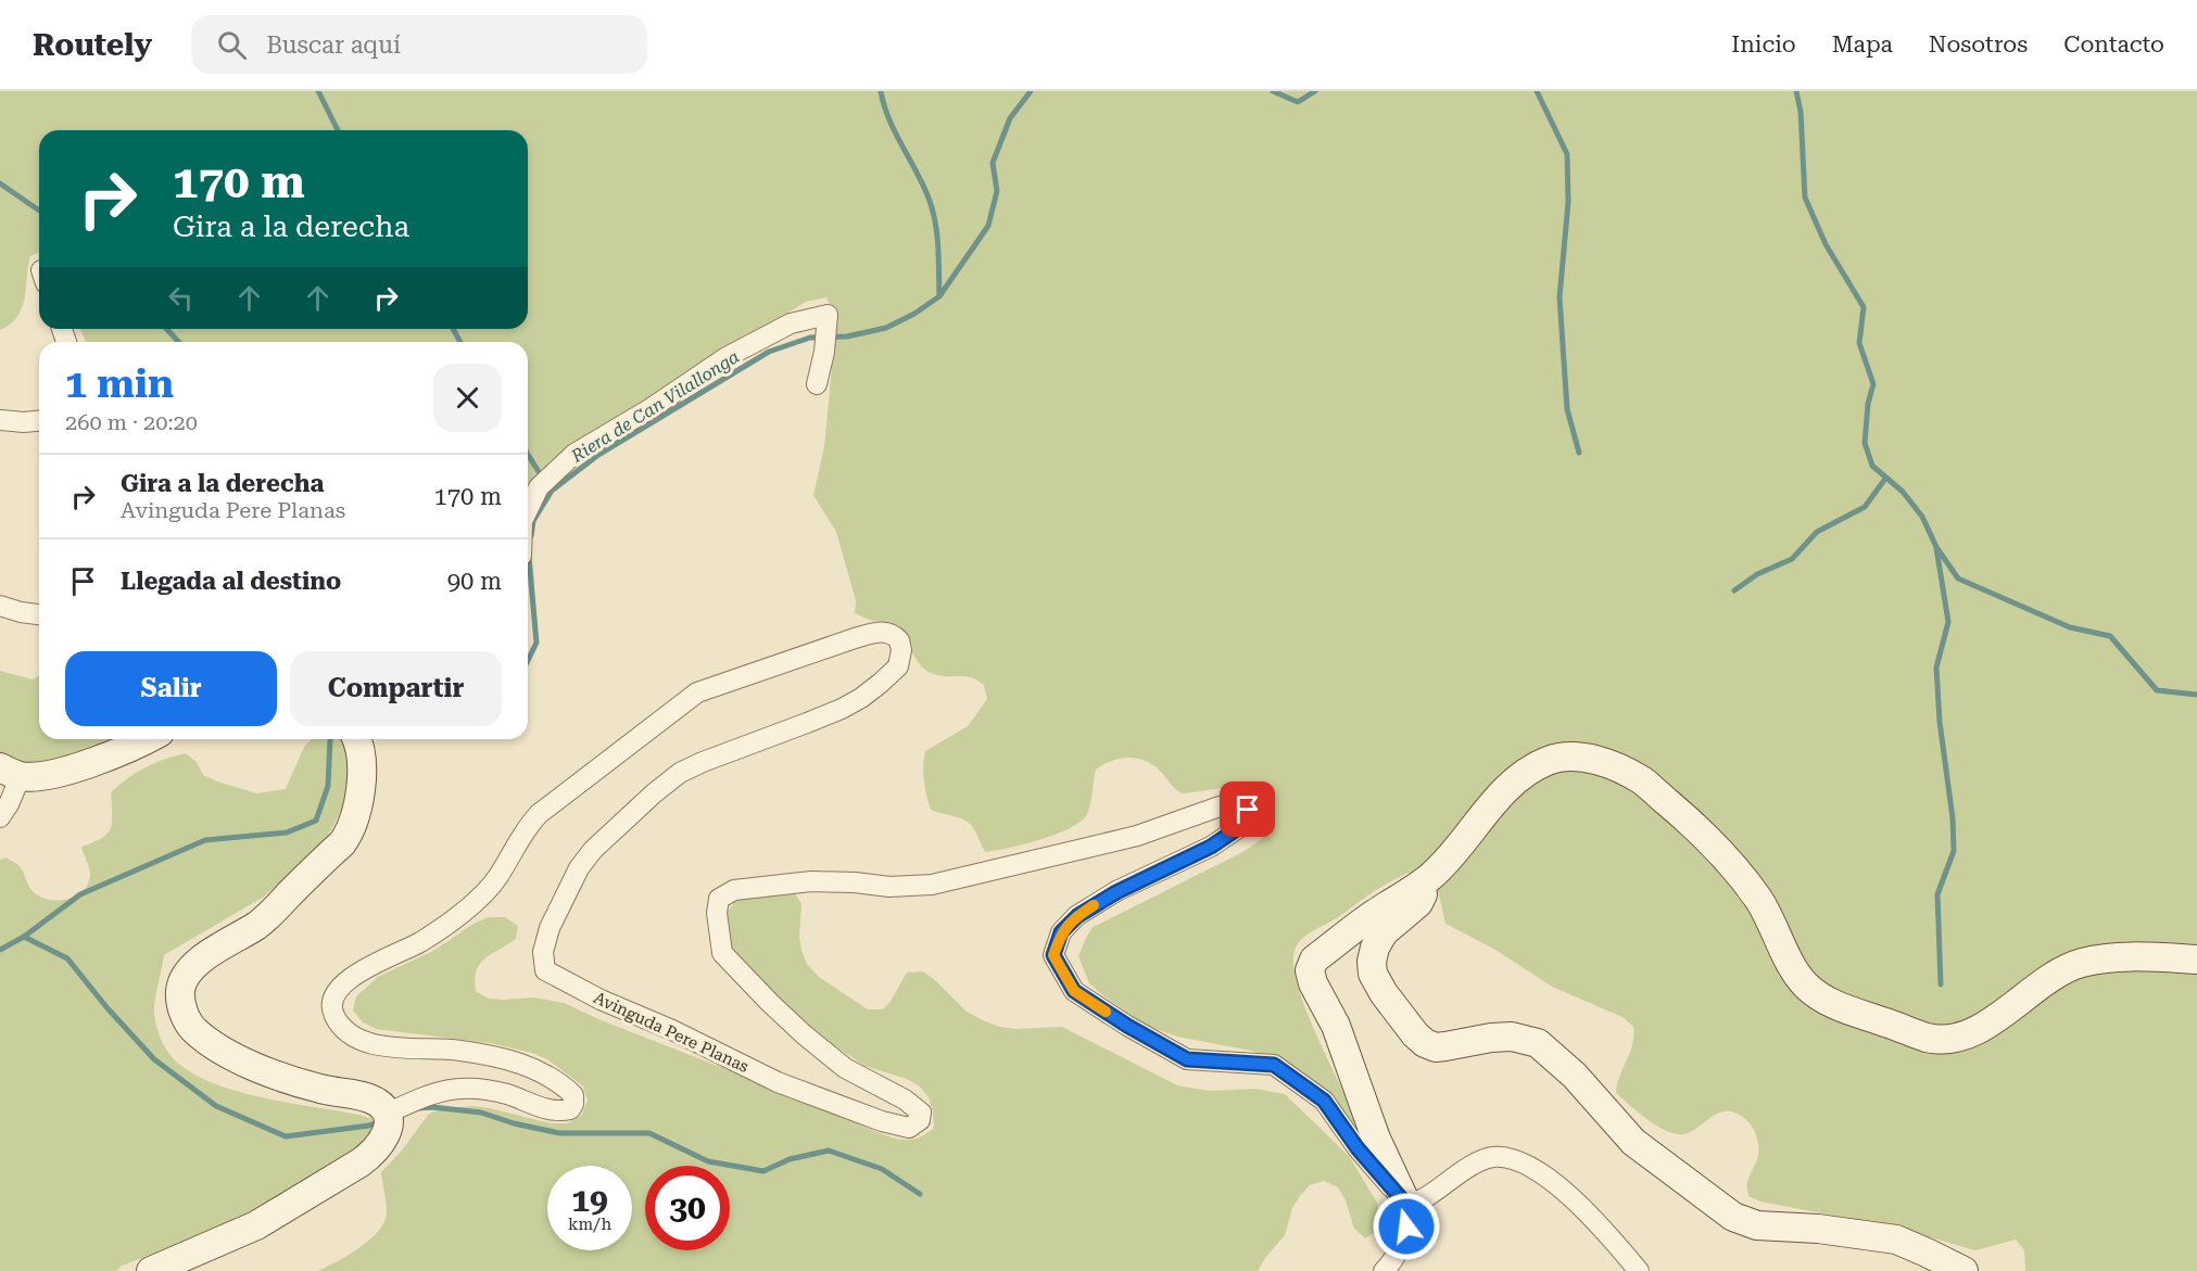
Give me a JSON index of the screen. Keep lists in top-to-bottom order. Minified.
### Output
{"streets":{"street":["Avinguda Pere Planas"]},"water":["Riera de Can Vilallonga"],"page":{"header":"Routely","search":"Buscar aquí","nav":["Inicio","Mapa","Nosotros","Contacto"],"turn":["170 m","Gira a la derecha"],"heading":["1 min","260 m · 20:20"],"list":[{"name":"Gira a la derecha","note":"Avinguda Pere Planas","value":"170 m"},{"name":"Llegada al destino","value":"90 m"}],"buttons":["Salir","Compartir"],"speed":"19 km/h","limit":"30"}}
